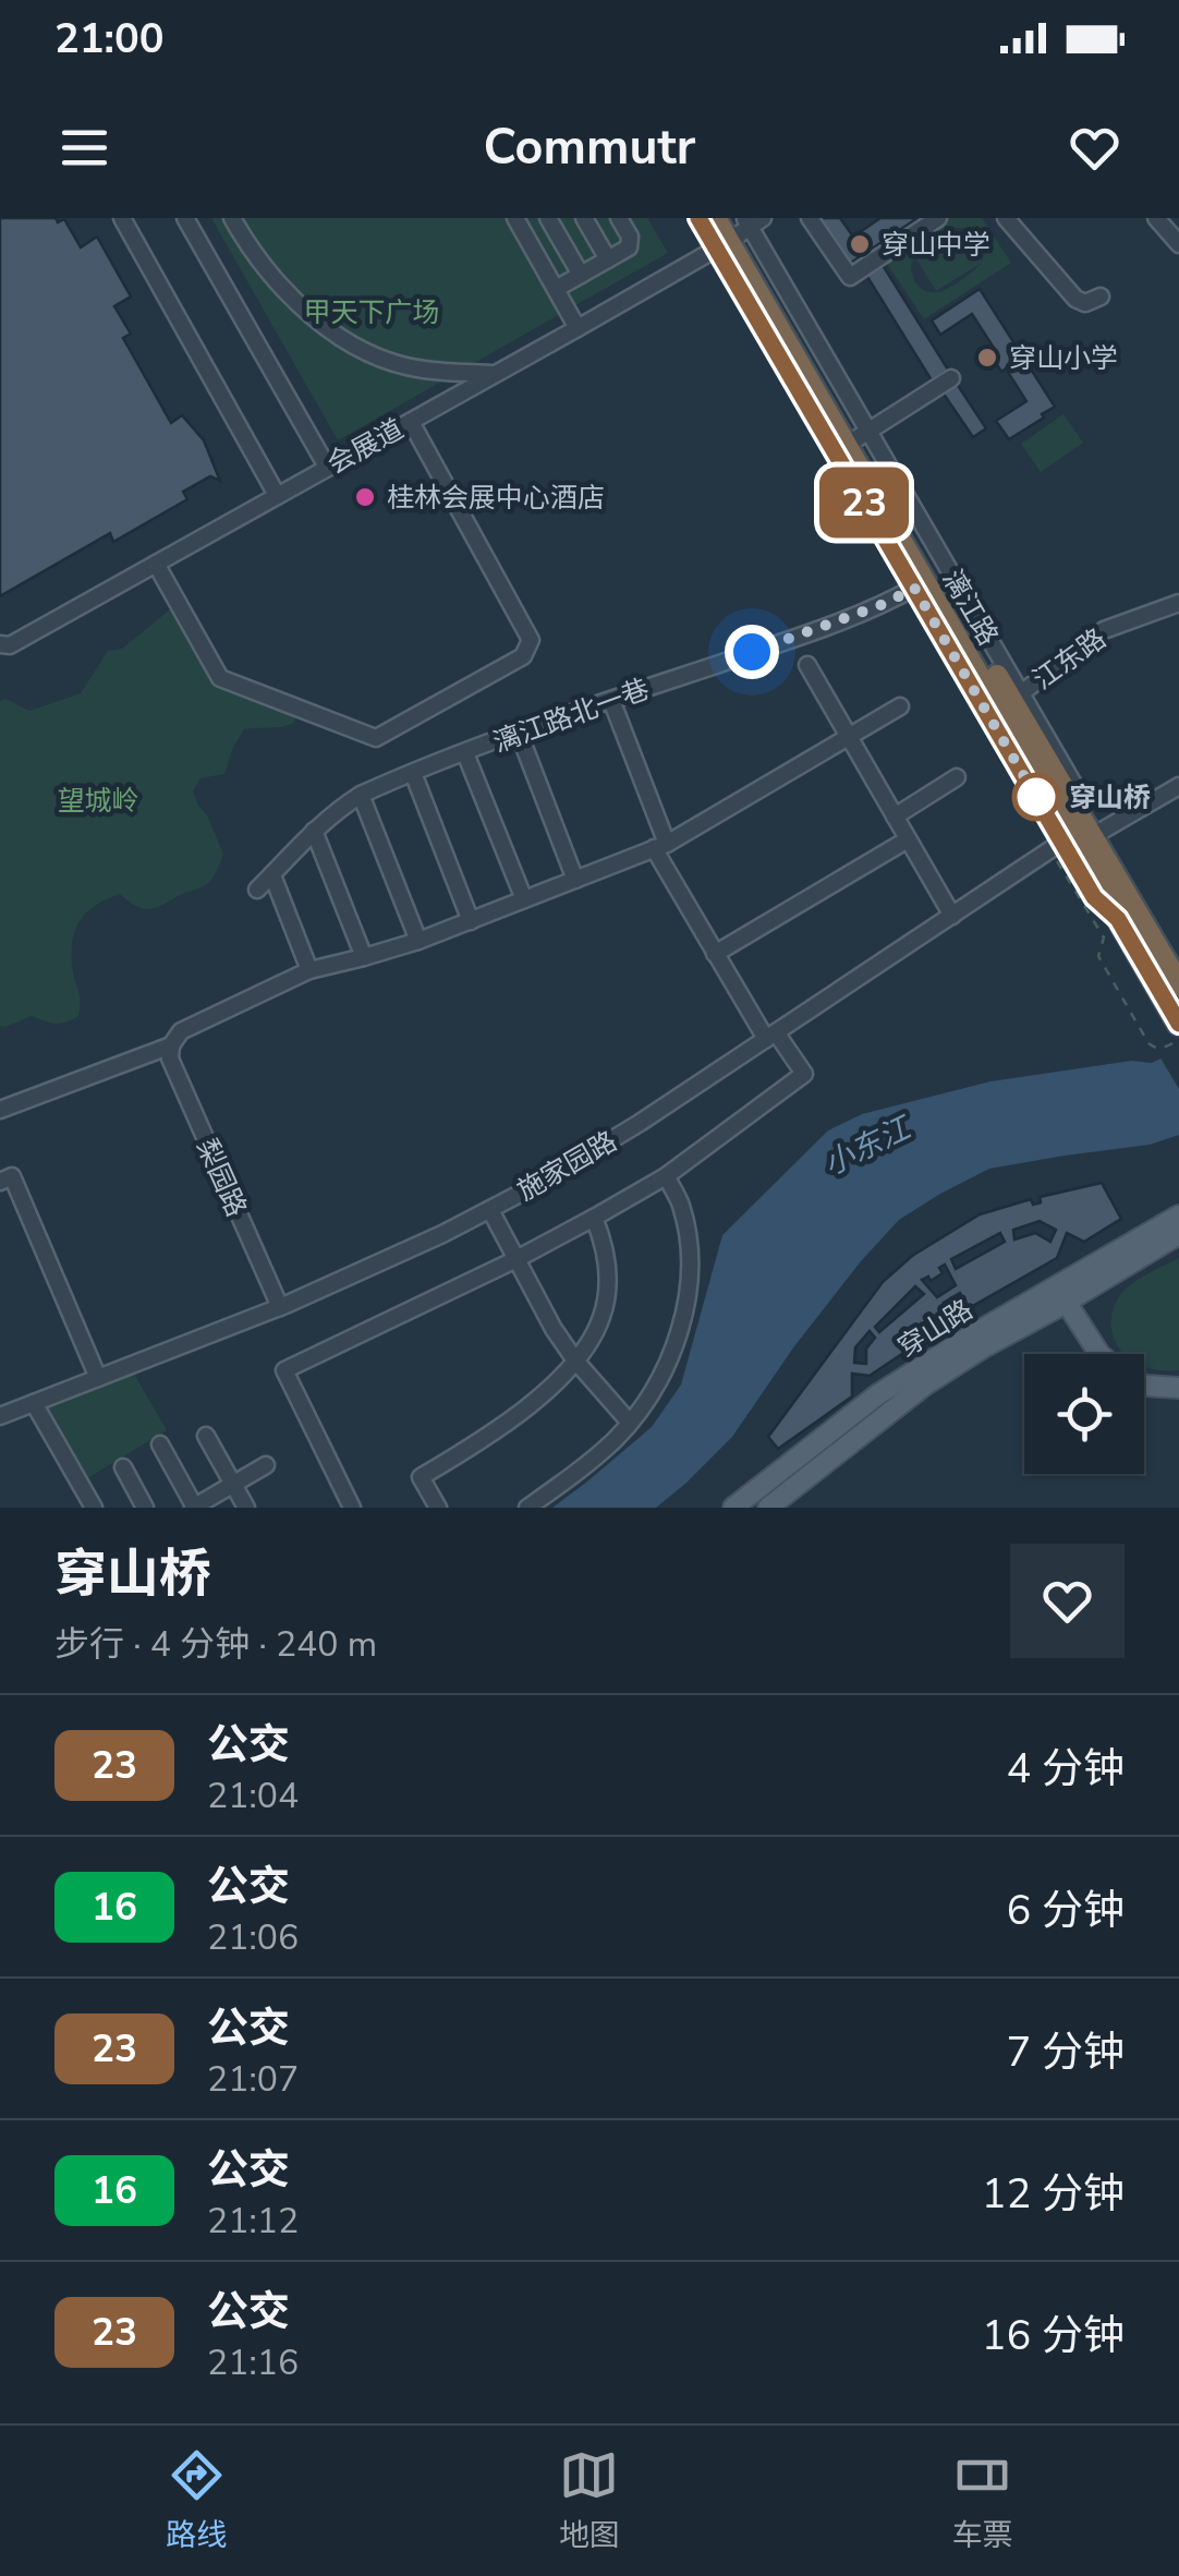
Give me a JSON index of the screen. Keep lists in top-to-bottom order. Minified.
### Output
{"streets":{"highway":["漓江路"],"main road":["穿山路"],"street":["会展道","江东路","漓江路北一巷","施家园路","梨园路"]},"crossings":[["会展道","漓江路"],["漓江路","施家园路"],["施家园路","梨园路"]],"water":["小东江"],"parks":["甲天下广场","望城岭"],"places":["穿山中学","穿山小学","桂林会展中心酒店","穿山桥"],"lines":["bus line 23"],"page":{"status":"21:00","header":"Commutr","on_map":"23","heading":["穿山桥","步行 · 4 分钟 · 240 m"],"list":[{"mark":"23","name":"公交","note":"21:04","value":"4 分钟"},{"mark":"16","name":"公交","note":"21:06","value":"6 分钟"},{"mark":"23","name":"公交","note":"21:07","value":"7 分钟"},{"mark":"16","name":"公交","note":"21:12","value":"12 分钟"},{"mark":"23","name":"公交","note":"21:16","value":"16 分钟"}],"tabs":["路线","地图","车票"]}}
